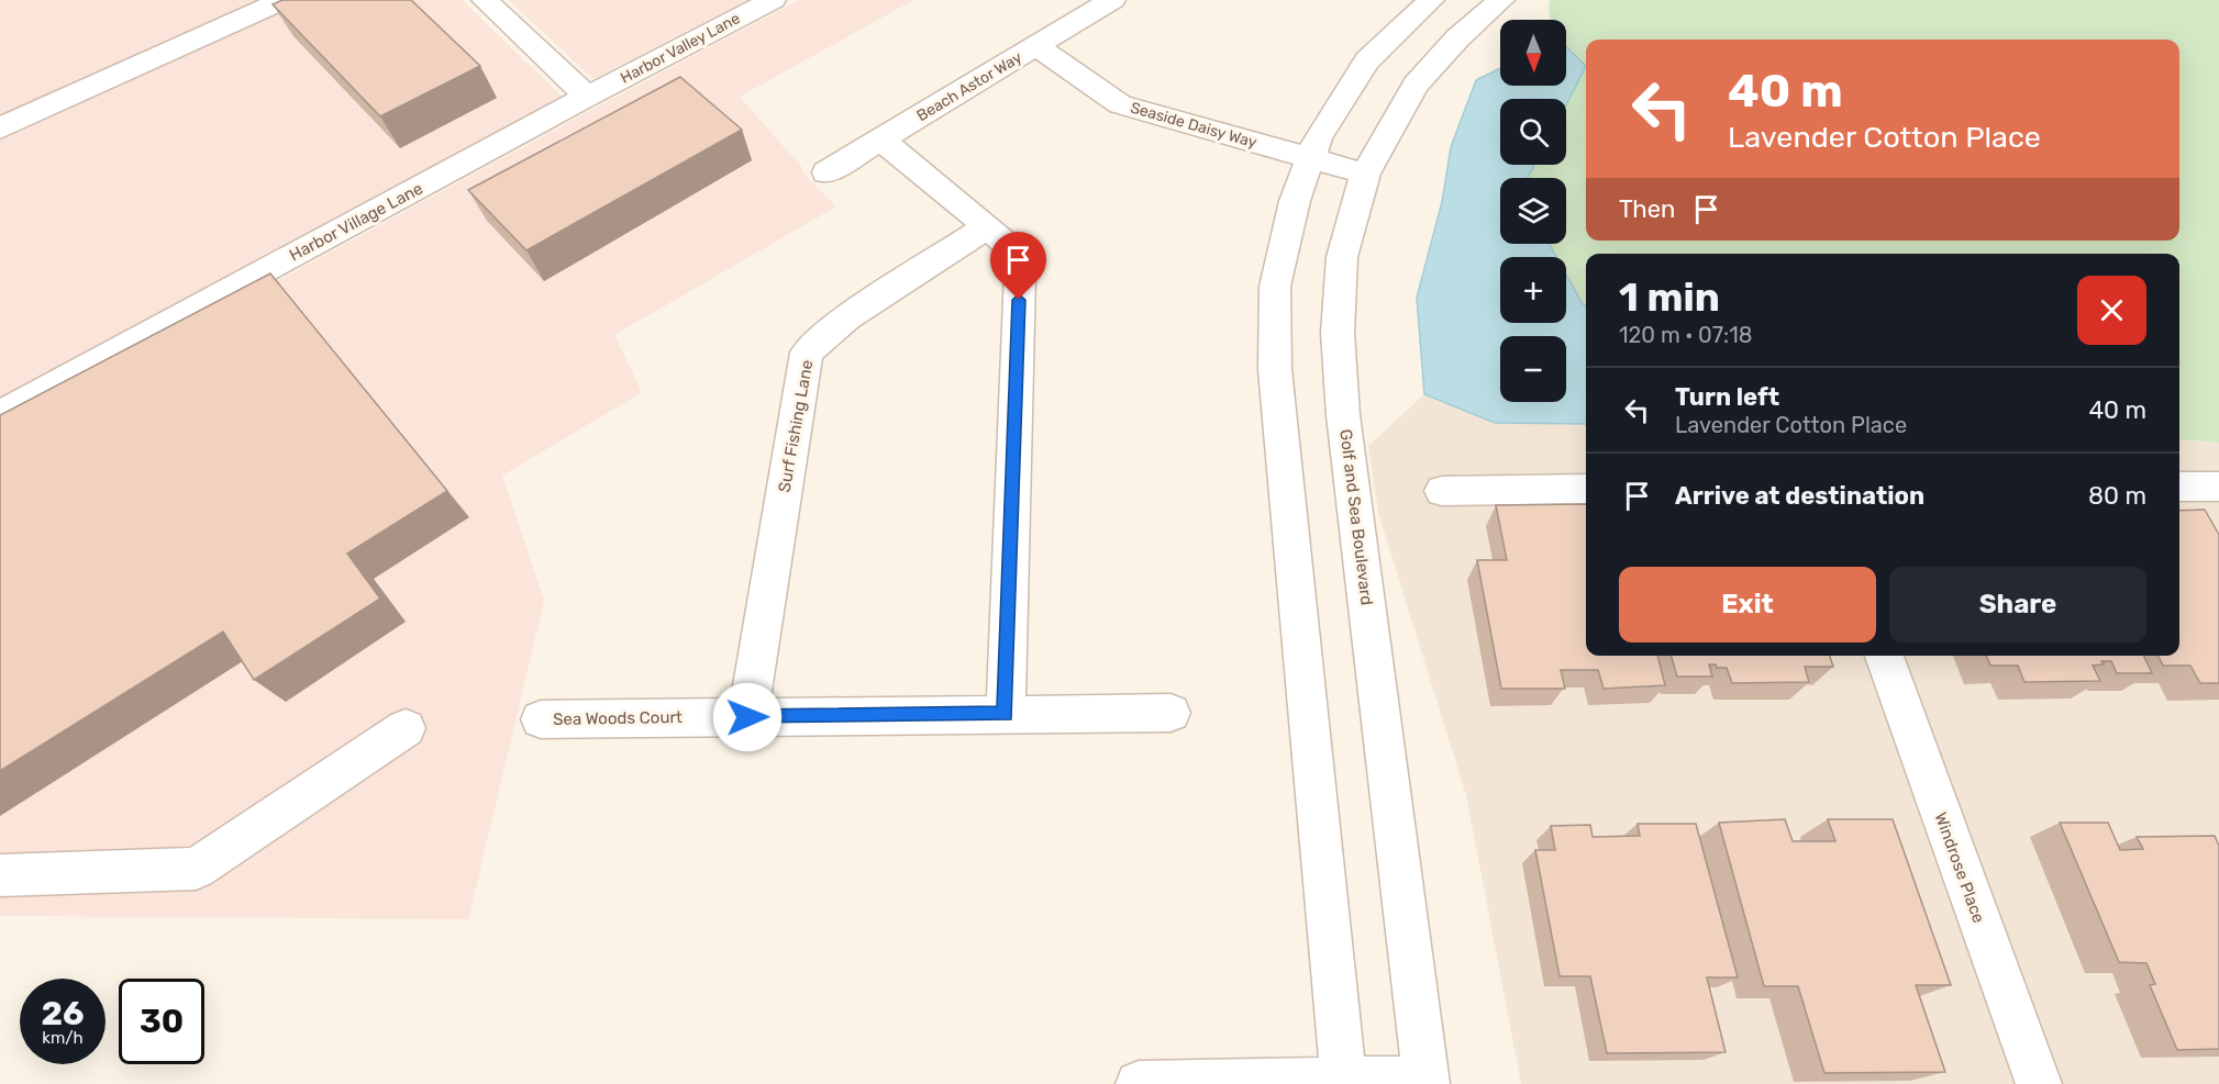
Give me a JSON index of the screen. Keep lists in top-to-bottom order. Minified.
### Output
{"streets":{"street":["Harbor Valley Lane","Beach Astor Way","Seaside Daisy Way","Harbor Village Lane","Surf Fishing Lane","Golf and Sea Boulevard","Sea Woods Court","Windrose Place"]},"crossings":[["Harbor Valley Lane","Harbor Village Lane"],["Beach Astor Way","Seaside Daisy Way"],["Seaside Daisy Way","Golf and Sea Boulevard"],["Surf Fishing Lane","Sea Woods Court"]],"north":"bottom","page":{"map_buttons":["+","−"],"turn":["40 m","Lavender Cotton Place"],"then":"Then","heading":["1 min","120 m · 07:18"],"list":[{"name":"Turn left","note":"Lavender Cotton Place","value":"40 m"},{"name":"Arrive at destination","value":"80 m"}],"buttons":["Exit","Share"],"speed":"26 km/h","limit":"30"}}
